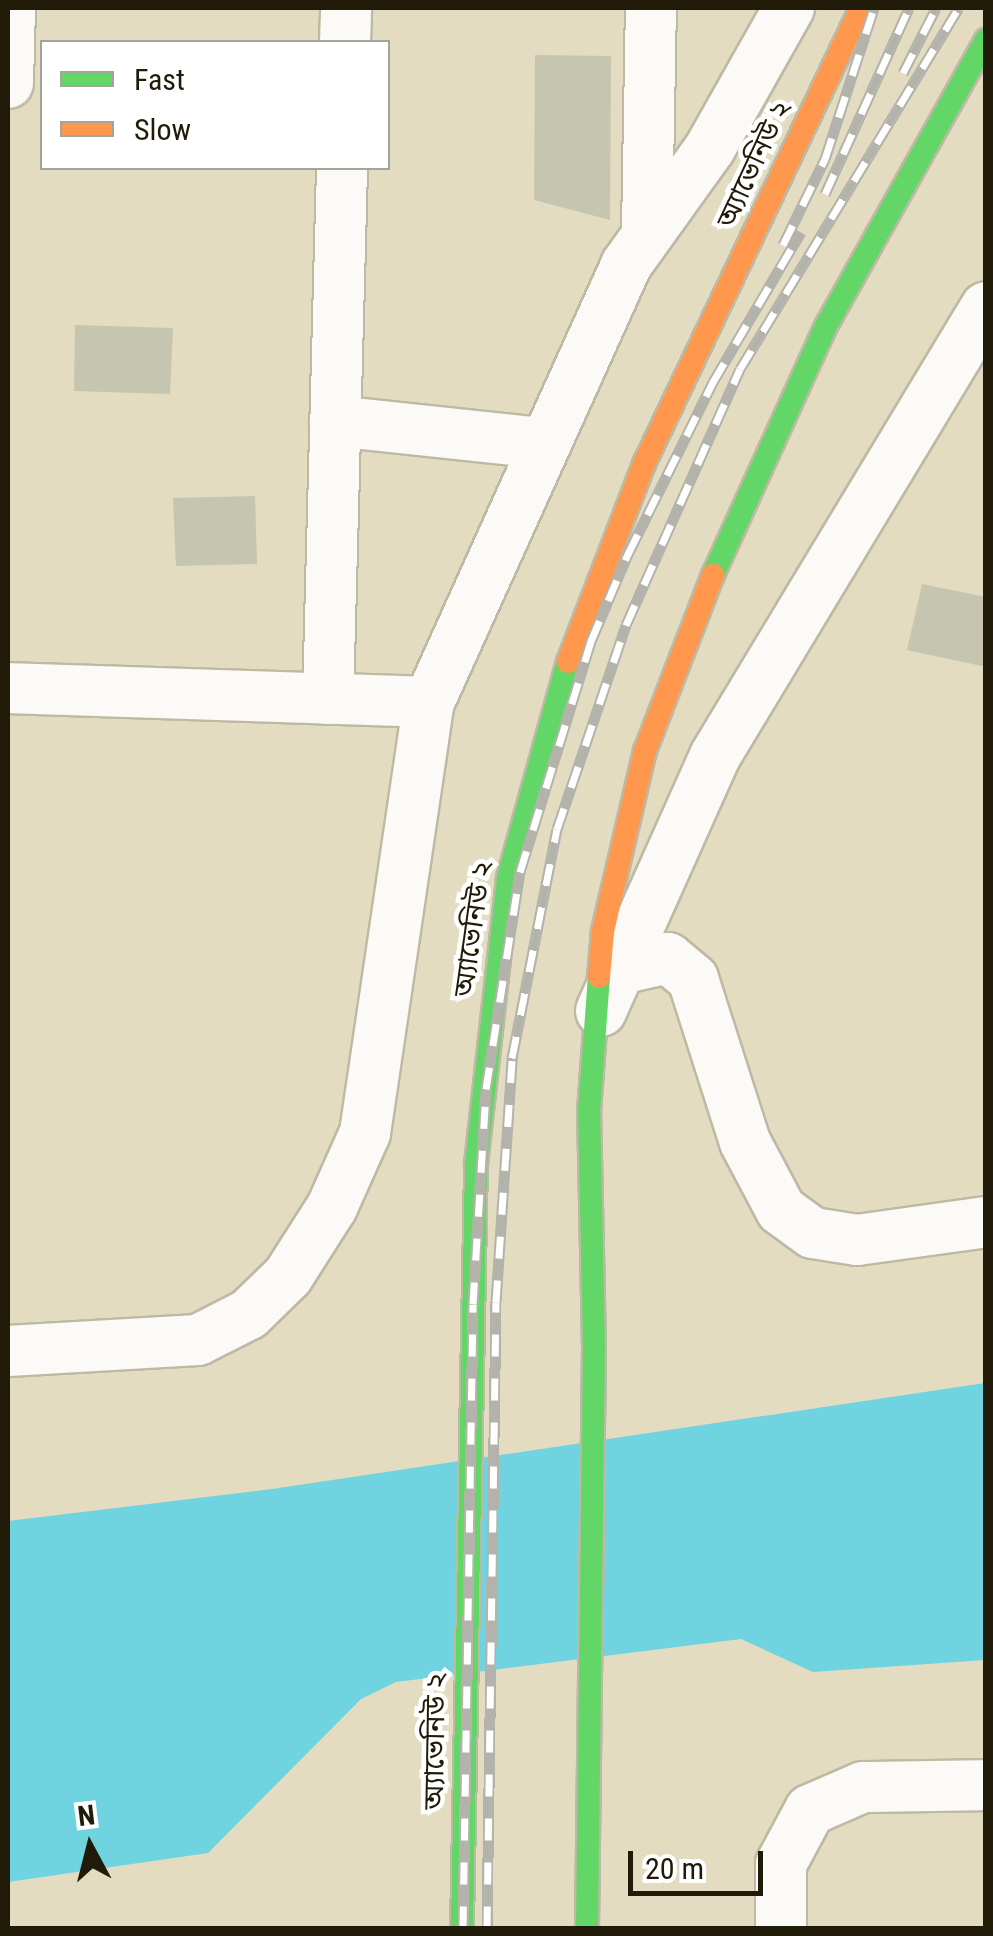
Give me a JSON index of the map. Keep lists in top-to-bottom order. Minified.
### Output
{"streets":{"main road":["অ্যাভেনিউ ২"]},"legend":["Fast","Slow"],"scale_bar":"20 m","north":"top"}
